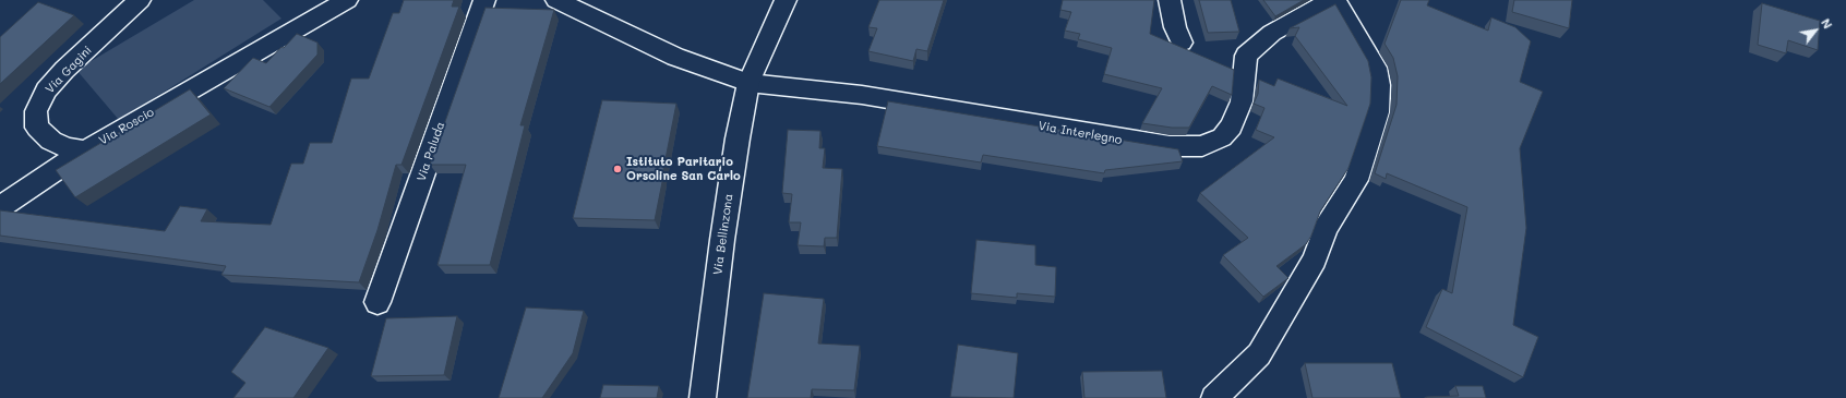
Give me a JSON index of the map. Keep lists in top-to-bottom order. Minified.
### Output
{"streets":{"street":["Via Gagini","Via Roscio","Via Interlegno","Via Paluda","Via Bellinzona"]},"crossings":[["Via Gagini","Via Roscio"],["Via Interlegno","Via Bellinzona"]],"places":["Istituto Paritario Orsoline San Carlo"],"north":"top right"}
